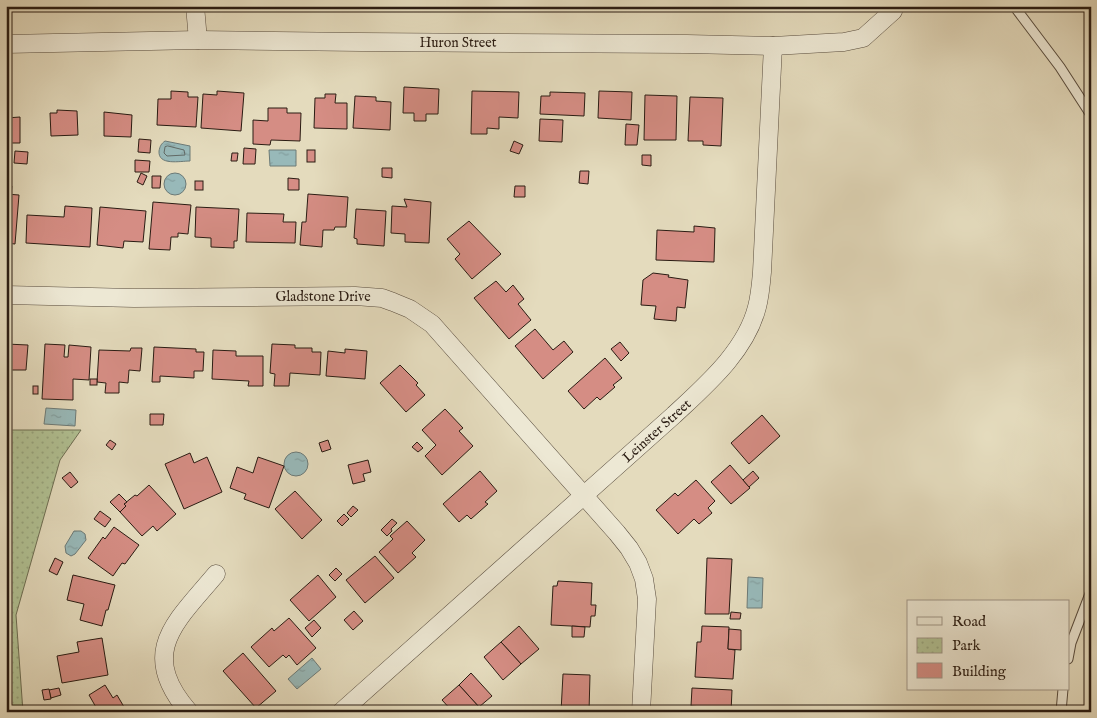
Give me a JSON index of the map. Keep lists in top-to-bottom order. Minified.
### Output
{"streets":{"street":["Huron Street","Gladstone Drive","Leinster Street"]},"crossings":[["Huron Street","Leinster Street"],["Gladstone Drive","Leinster Street"]],"legend":["Road","Park","Building"]}
